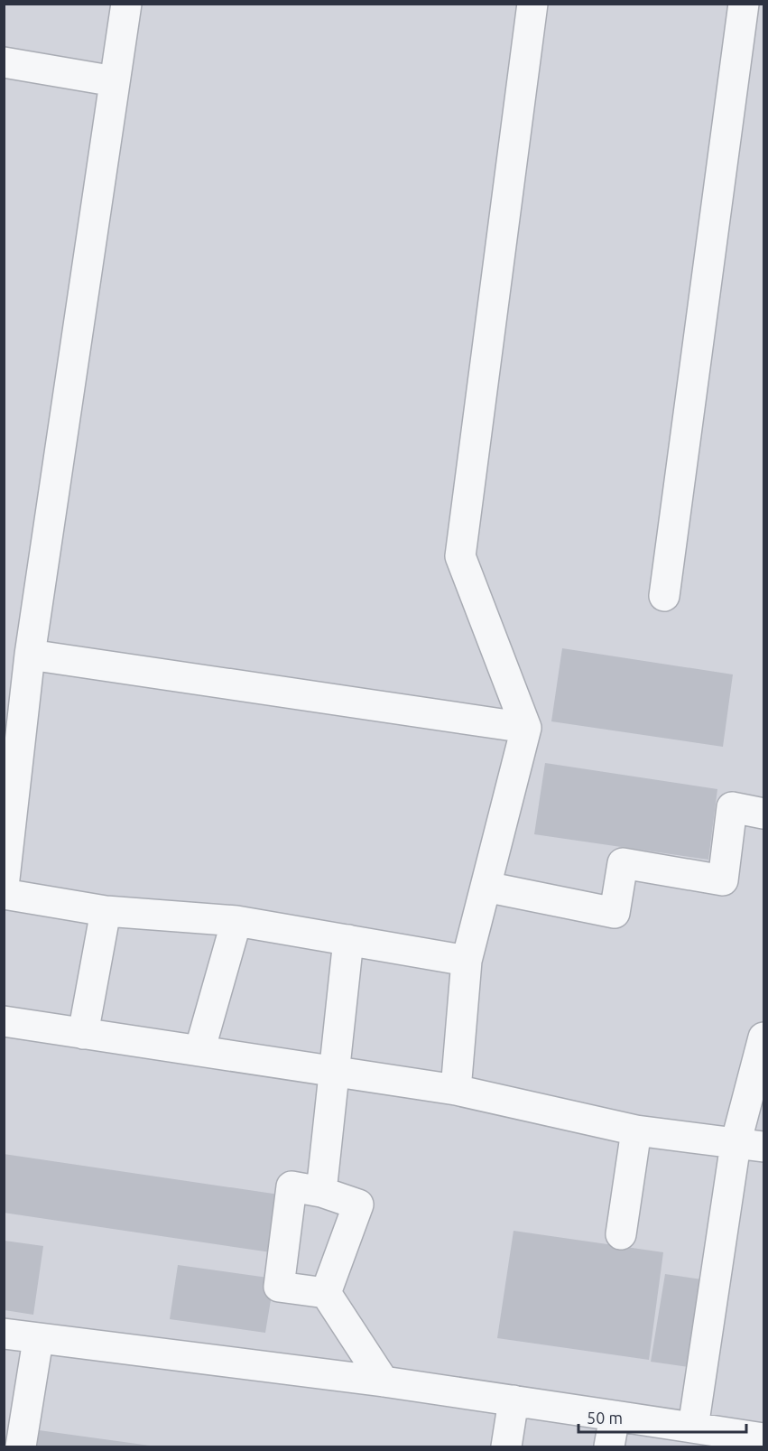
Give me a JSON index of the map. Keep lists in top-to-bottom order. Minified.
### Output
{"scale_bar":"50 m"}
